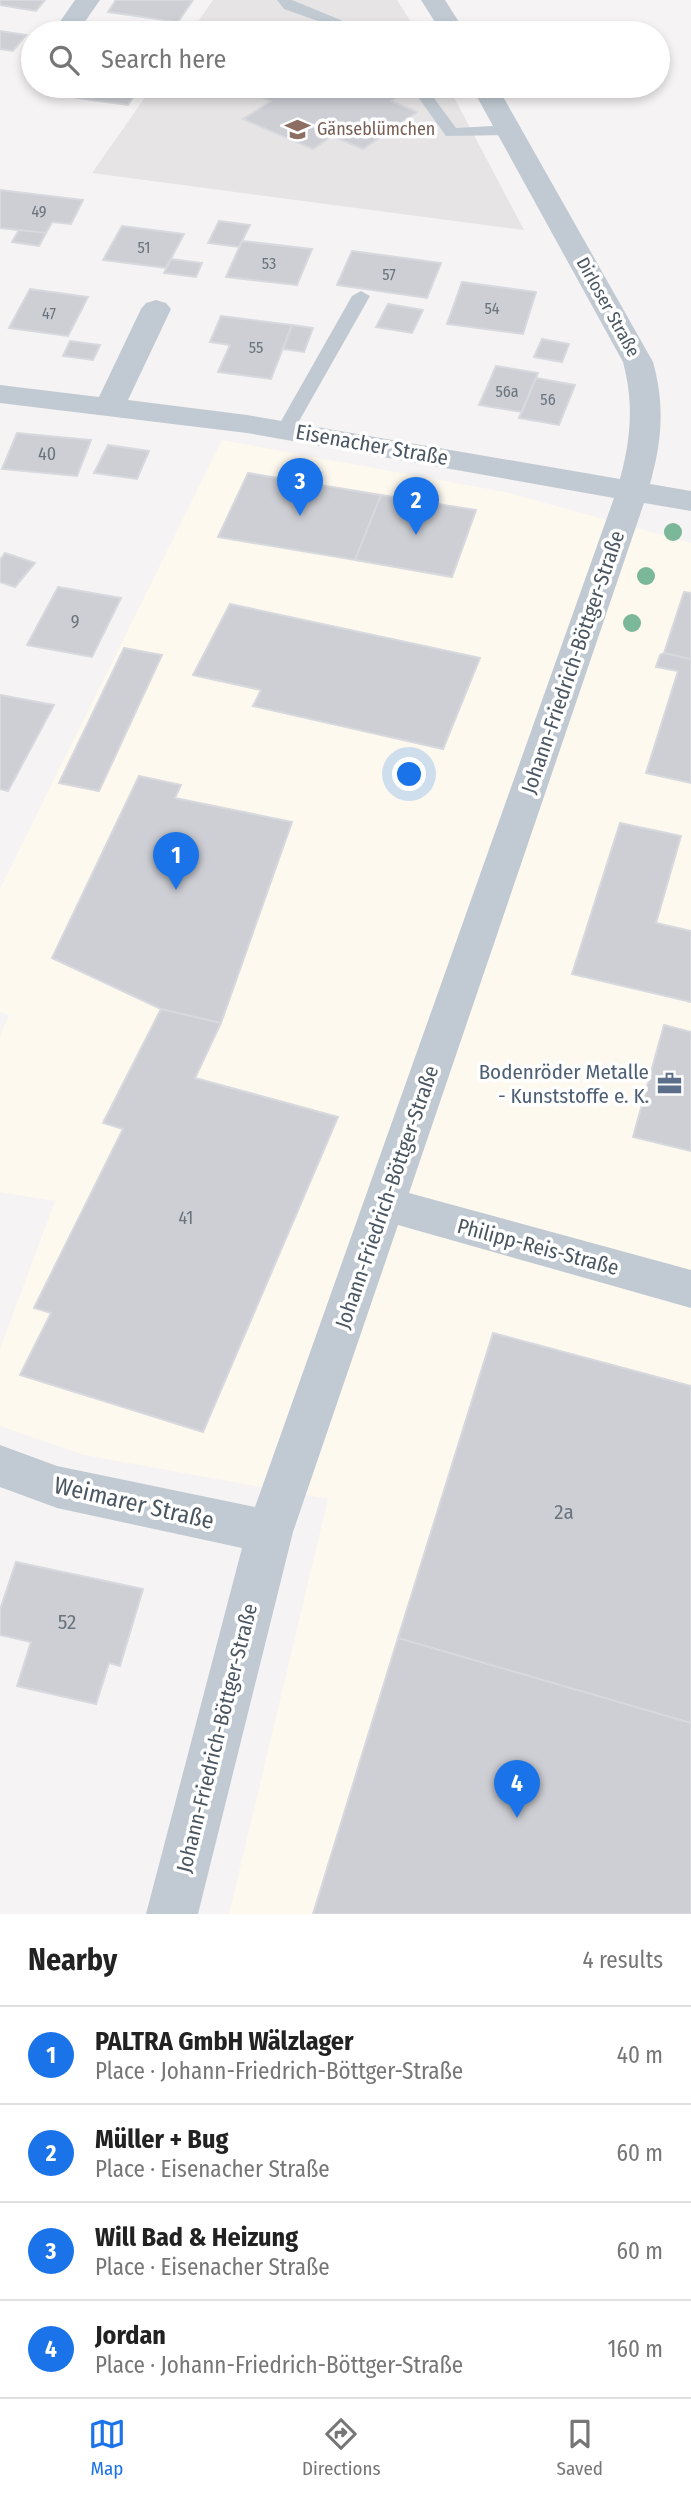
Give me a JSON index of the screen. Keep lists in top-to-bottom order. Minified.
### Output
{"streets":{"street":["Dirloser Straße","Eisenacher Straße","Johann-Friedrich-Böttger-Straße","Philipp-Reis-Straße","Weimarer Straße"]},"crossings":[["Dirloser Straße","Eisenacher Straße"],["Dirloser Straße","Johann-Friedrich-Böttger-Straße"],["Eisenacher Straße","Johann-Friedrich-Böttger-Straße"],["Johann-Friedrich-Böttger-Straße","Philipp-Reis-Straße"],["Johann-Friedrich-Böttger-Straße","Weimarer Straße"]],"places":{"school or university":["Gänseblümchen"],"office":["Bodenröder Metalle - Kunststoffe e. K."]},"house_numbers":["49","51","53","57","54","47","55","56a","56","40","9","41","2a","52"],"page":{"search":"Search here","pins":["3","2","1","4"],"heading":["Nearby","4 results"],"list":[{"mark":"1","name":"PALTRA GmbH Wälzlager","note":"Place · Johann-Friedrich-Böttger-Straße","value":"40 m"},{"mark":"2","name":"Müller + Bug","note":"Place · Eisenacher Straße","value":"60 m"},{"mark":"3","name":"Will Bad & Heizung","note":"Place · Eisenacher Straße","value":"60 m"},{"mark":"4","name":"Jordan","note":"Place · Johann-Friedrich-Böttger-Straße","value":"160 m"}],"nav":["Map","Directions","Saved"]}}
